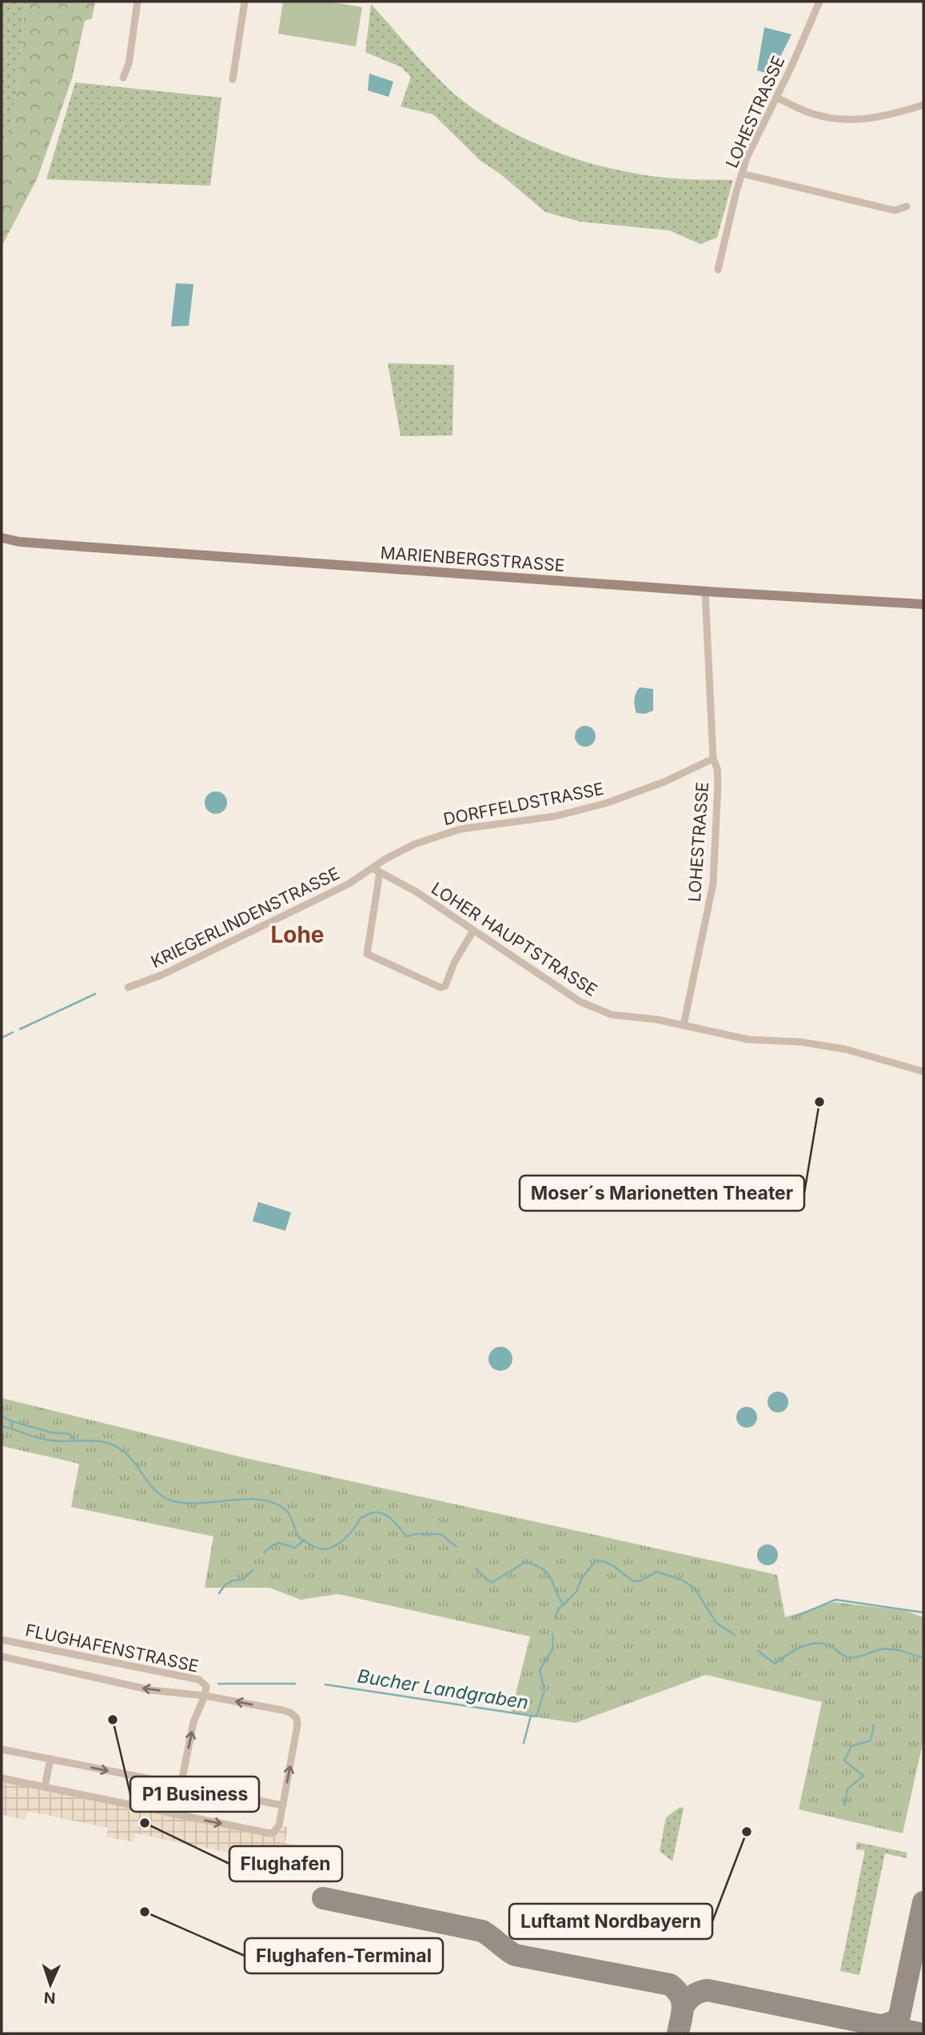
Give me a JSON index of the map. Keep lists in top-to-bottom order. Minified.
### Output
{"streets":{"main road":["MARIENBERGSTRASSE"],"street":["LOHESTRASSE","DORFFELDSTRASSE","KRIEGERLINDENSTRASSE","LOHER HAUPTSTRASSE","FLUGHAFENSTRASSE"]},"crossings":[["LOHESTRASSE","MARIENBERGSTRASSE"],["LOHESTRASSE","DORFFELDSTRASSE"],["LOHESTRASSE","LOHER HAUPTSTRASSE"],["DORFFELDSTRASSE","KRIEGERLINDENSTRASSE"],["DORFFELDSTRASSE","LOHER HAUPTSTRASSE"],["KRIEGERLINDENSTRASSE","LOHER HAUPTSTRASSE"]],"districts":["Lohe"],"water":["Bucher Landgraben"],"places":["Moser´s Marionetten Theater","P1 Business","Flughafen","Luftamt Nordbayern","Flughafen-Terminal"],"north":"bottom"}
